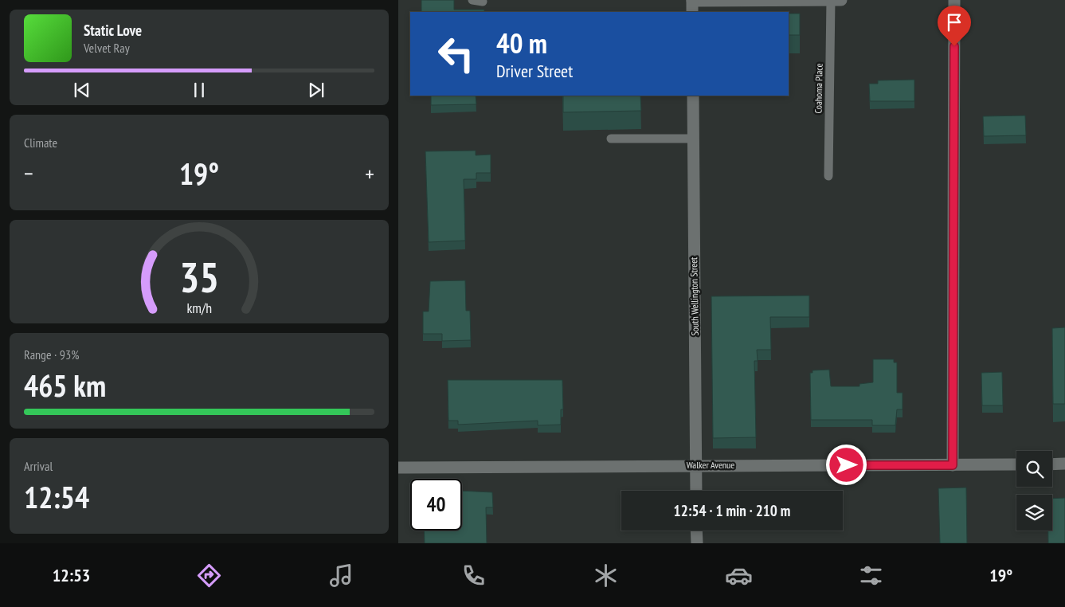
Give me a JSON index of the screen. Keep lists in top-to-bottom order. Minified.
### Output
{"streets":{"street":["South Wellington Street","Walker Avenue"],"lane":["Coahoma Place"]},"crossings":[["South Wellington Street","Walker Avenue"]],"page":{"turn":["40 m","Driver Street"],"song":["Static Love","Velvet Ray"],"tile":["Climate",["Range · 93%","465 km"],["Arrival","12:54"]],"heat":["−","19°","+"],"limit":"40","trip":"12:54 · 1 min · 210 m","tabs":["12:53","19°"],"gauge":["35","km/h"]}}
